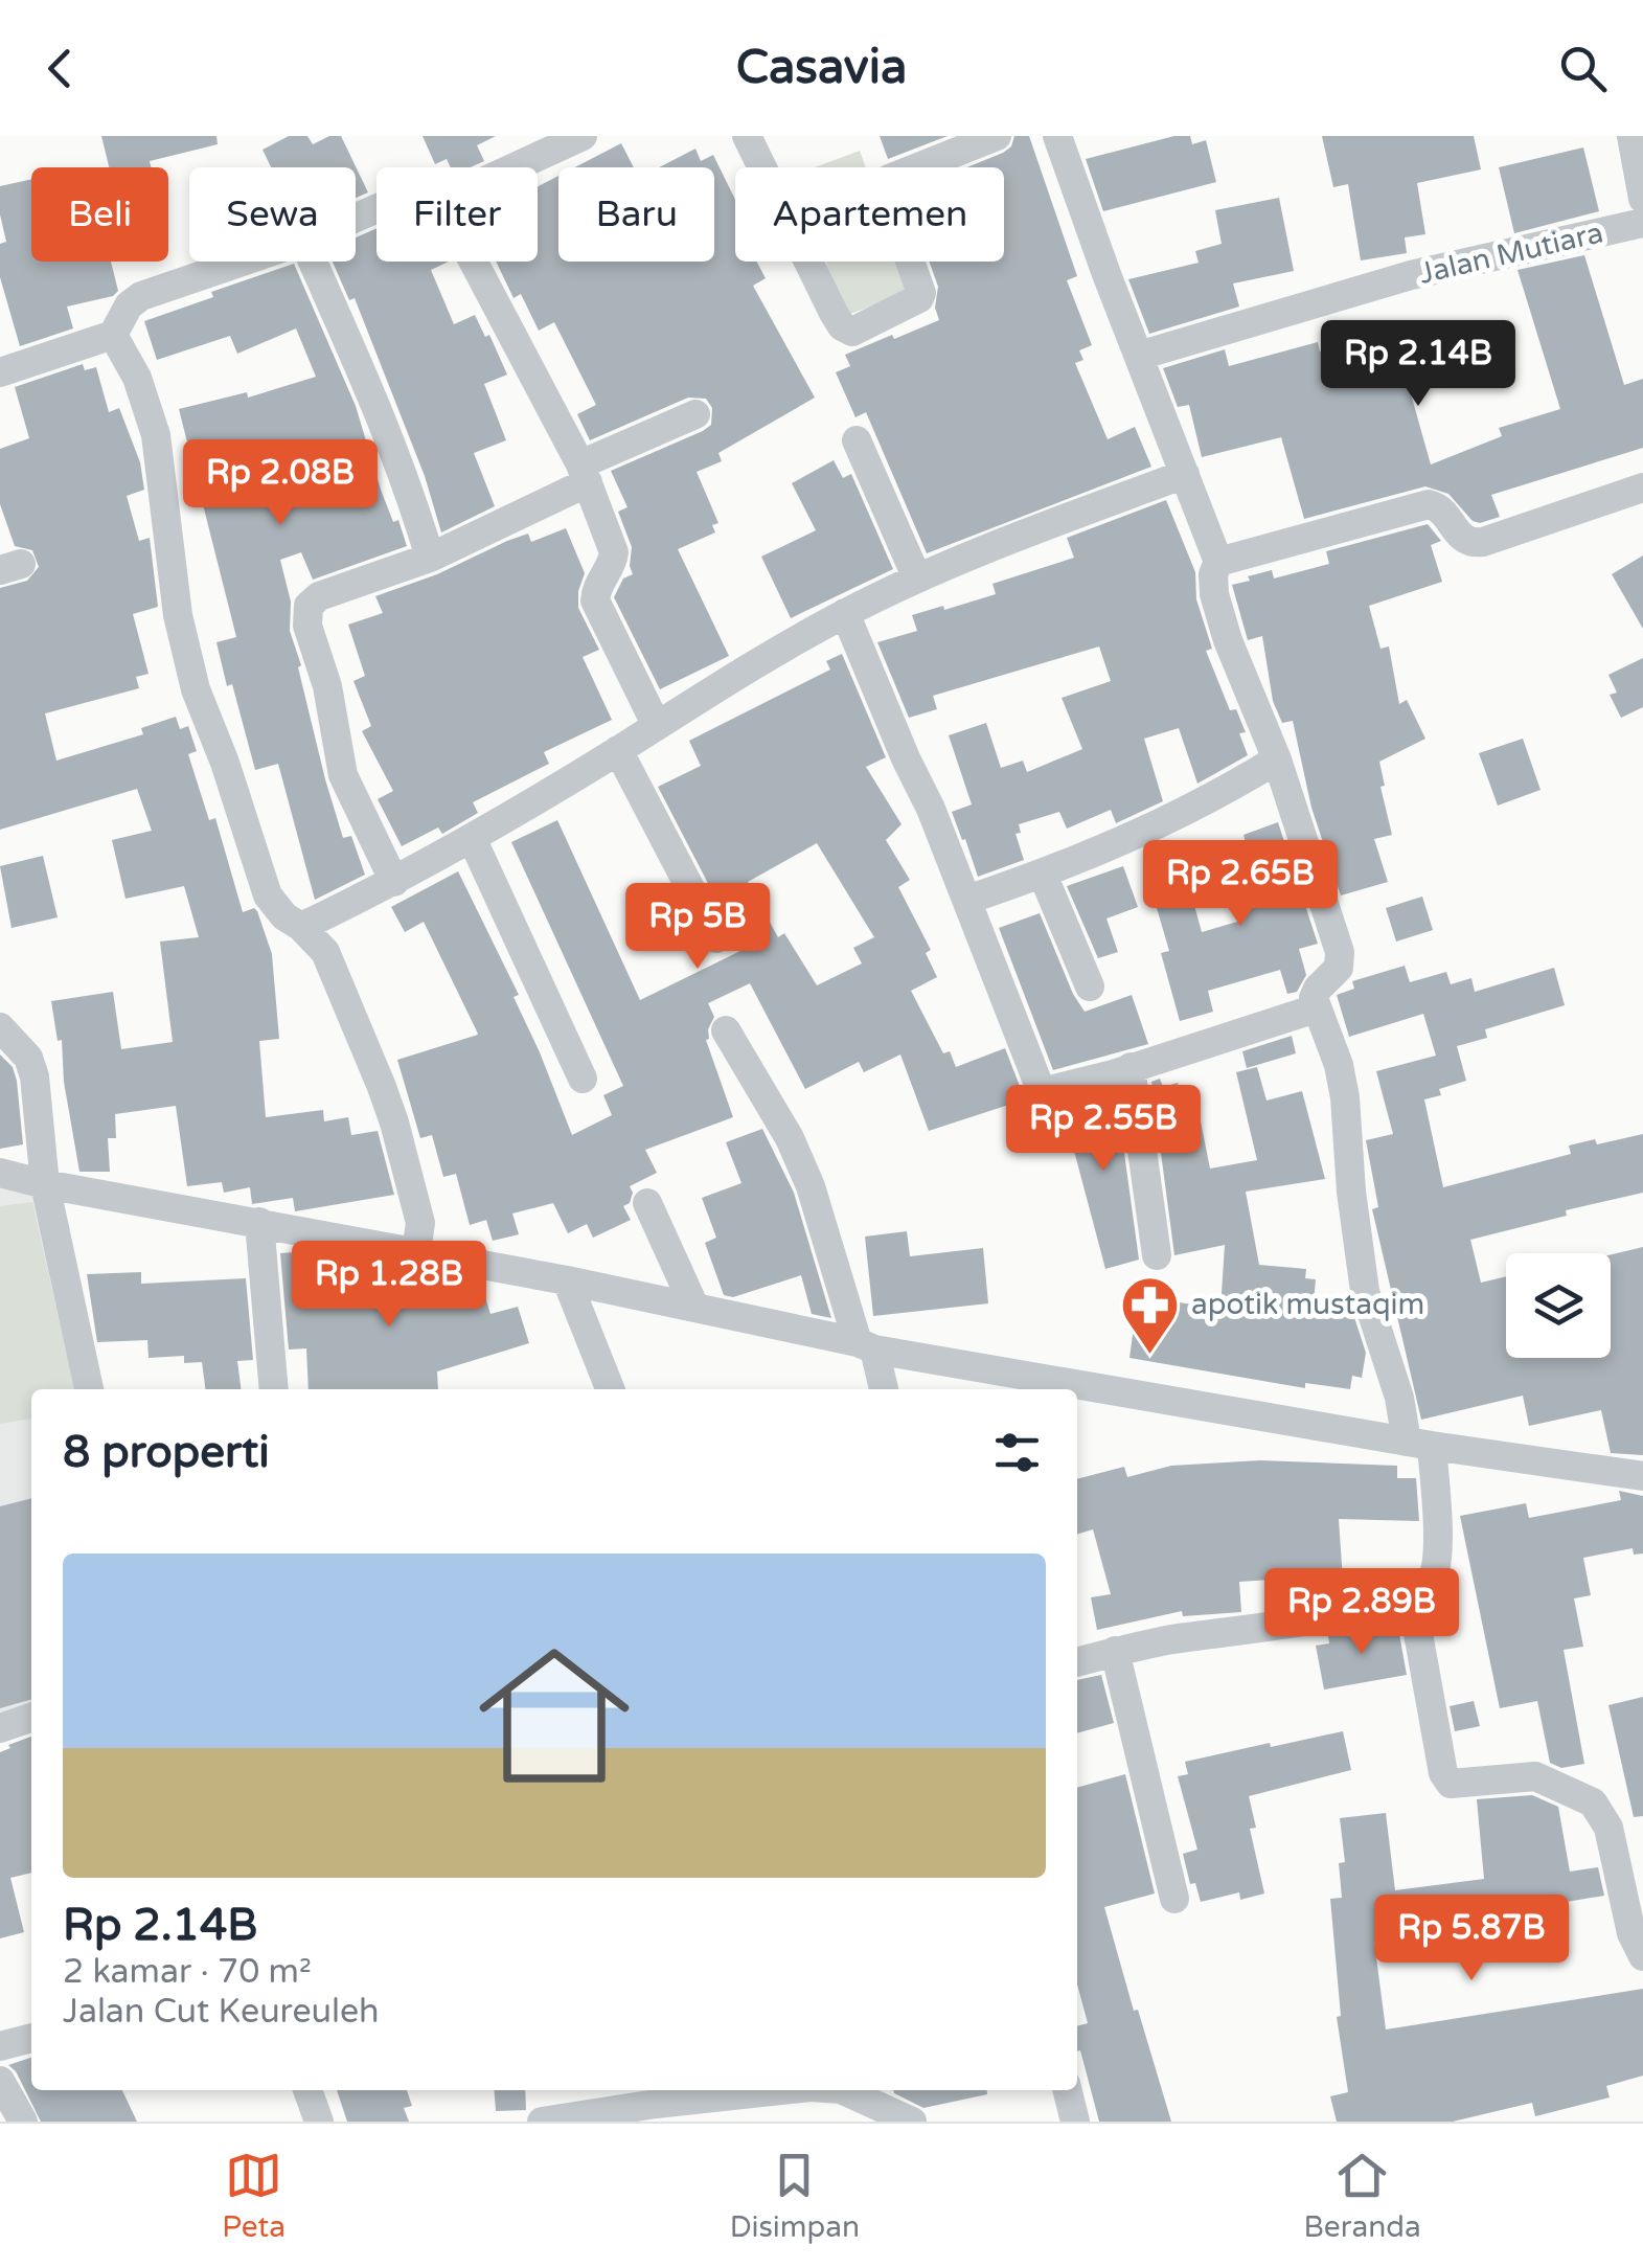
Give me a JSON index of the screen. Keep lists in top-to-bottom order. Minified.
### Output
{"streets":{"street":["Jalan Mutiara"]},"places":{"pharmacy":["apotik mustaqim"]},"page":{"header":"Casavia","chip":["Beli","Sewa","Filter","Baru","Apartemen"],"price":["Rp 2.14B","Rp 2.08B","Rp 2.65B","Rp 5B","Rp 2.55B","Rp 1.28B","Rp 2.89B","Rp 5.87B"],"heading":"8 properti","list":[{"name":"Rp 2.14B","note":"2 kamar · 70 m² · Jalan Cut Keureuleh"}],"tabs":["Peta","Disimpan","Beranda"]}}
